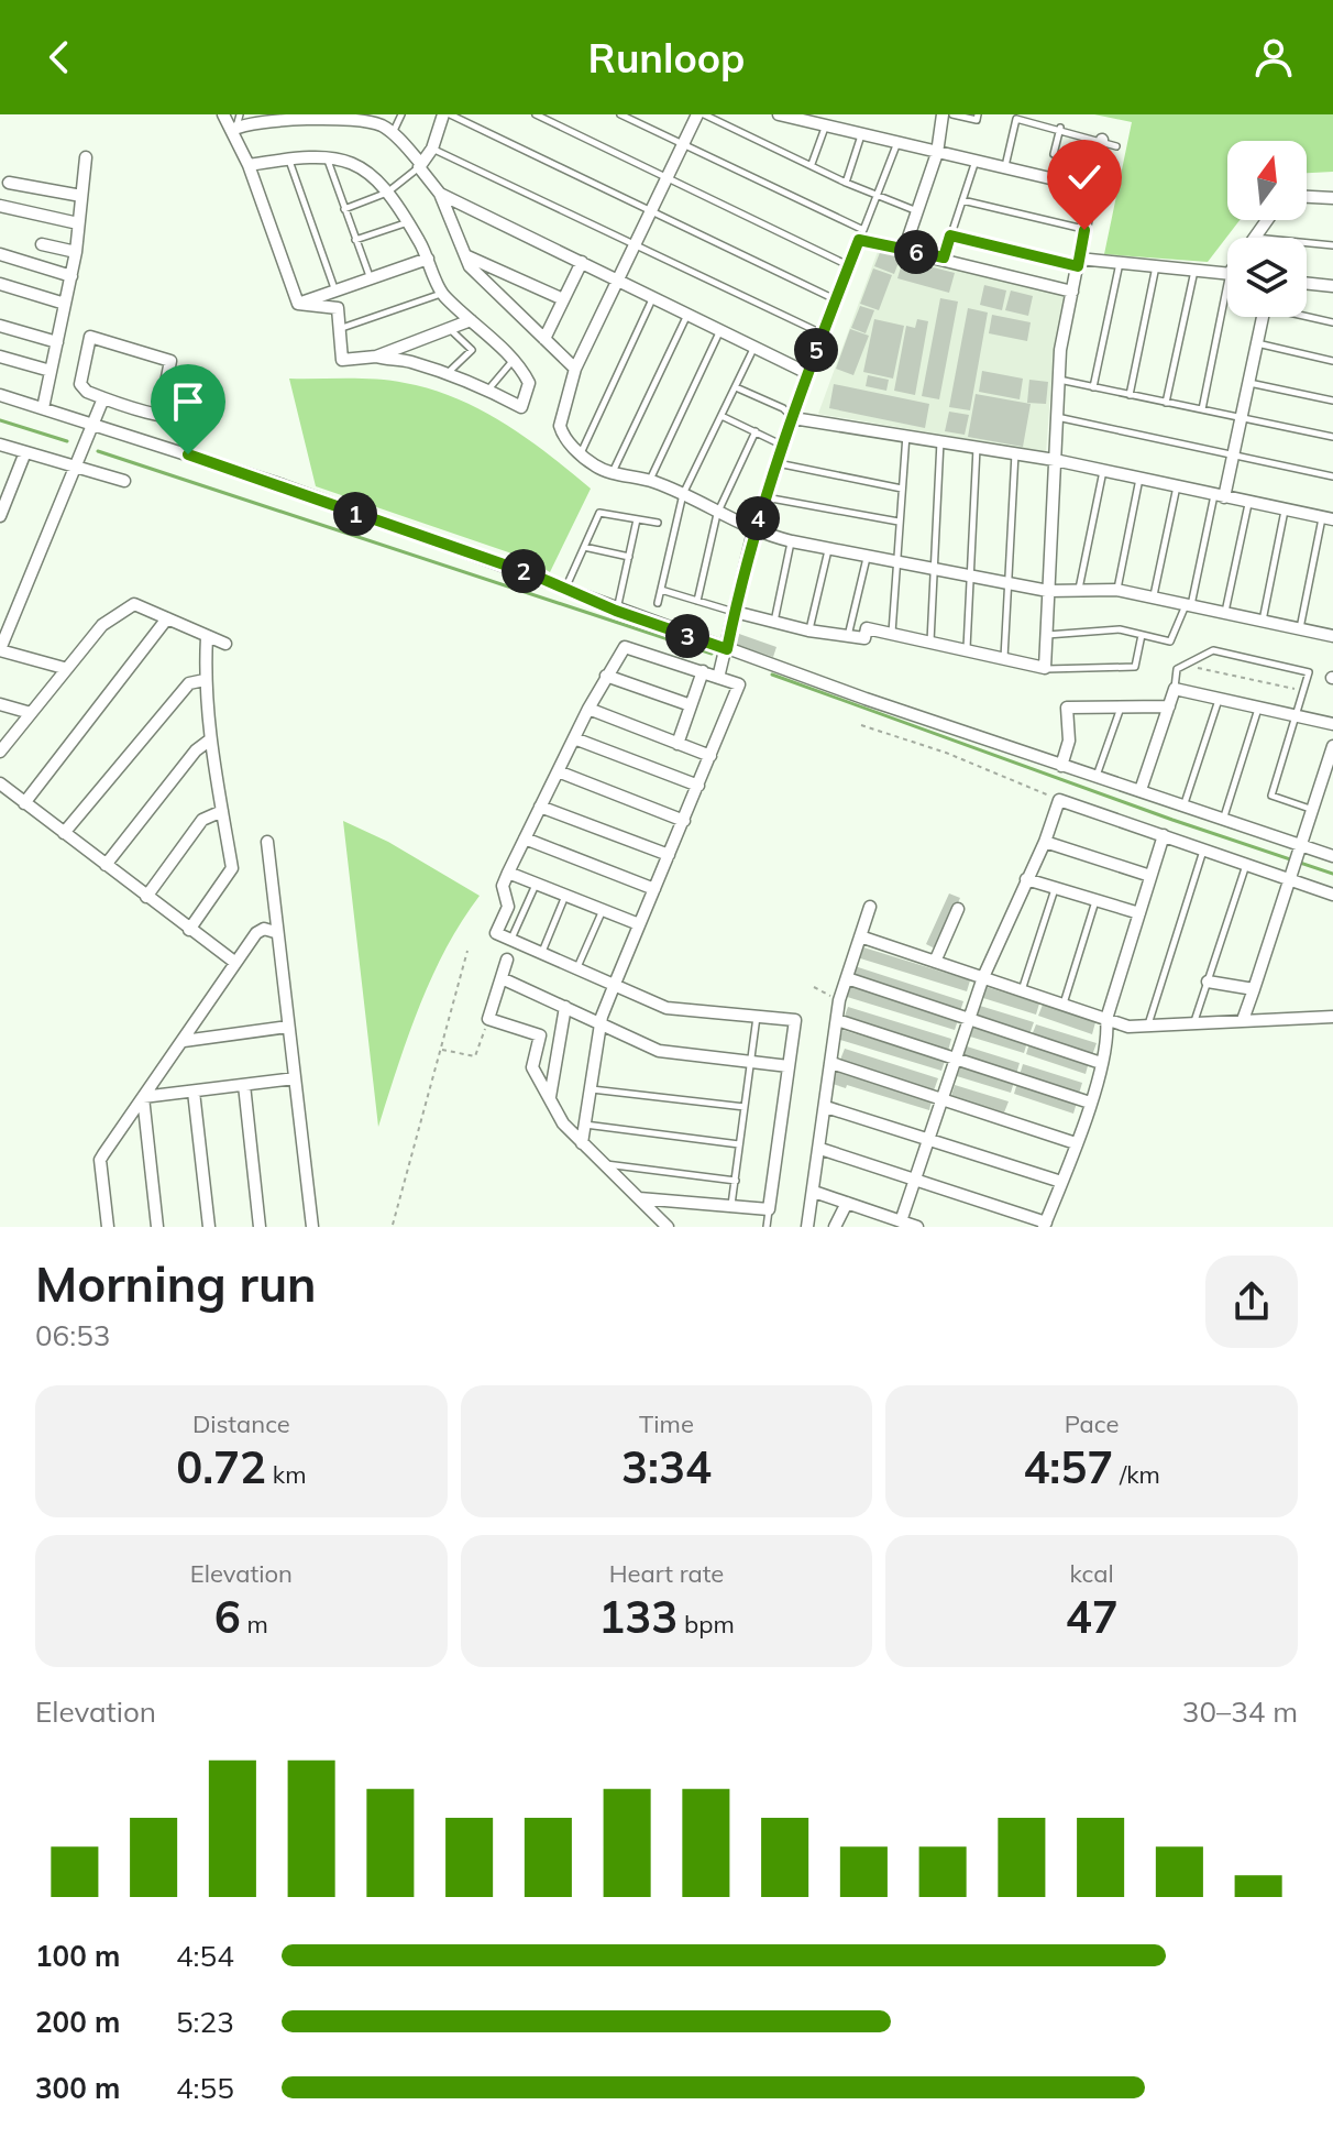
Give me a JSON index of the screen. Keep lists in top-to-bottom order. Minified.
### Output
{"north":"top","page":{"header":"Runloop","pins":["6","5","1","4","2","3"],"heading":["Morning run","06:53"],"stats":[["Distance","0.72 km"],["Time","3:34"],["Pace","4:57 /km"],["Elevation","6 m"],["Heart rate","133 bpm"],["kcal","47"]],"chart":["Elevation","30–34 m"],"list":[{"name":"100 m","note":"4:54"},{"name":"200 m","note":"5:23"},{"name":"300 m","note":"4:55"}]}}
